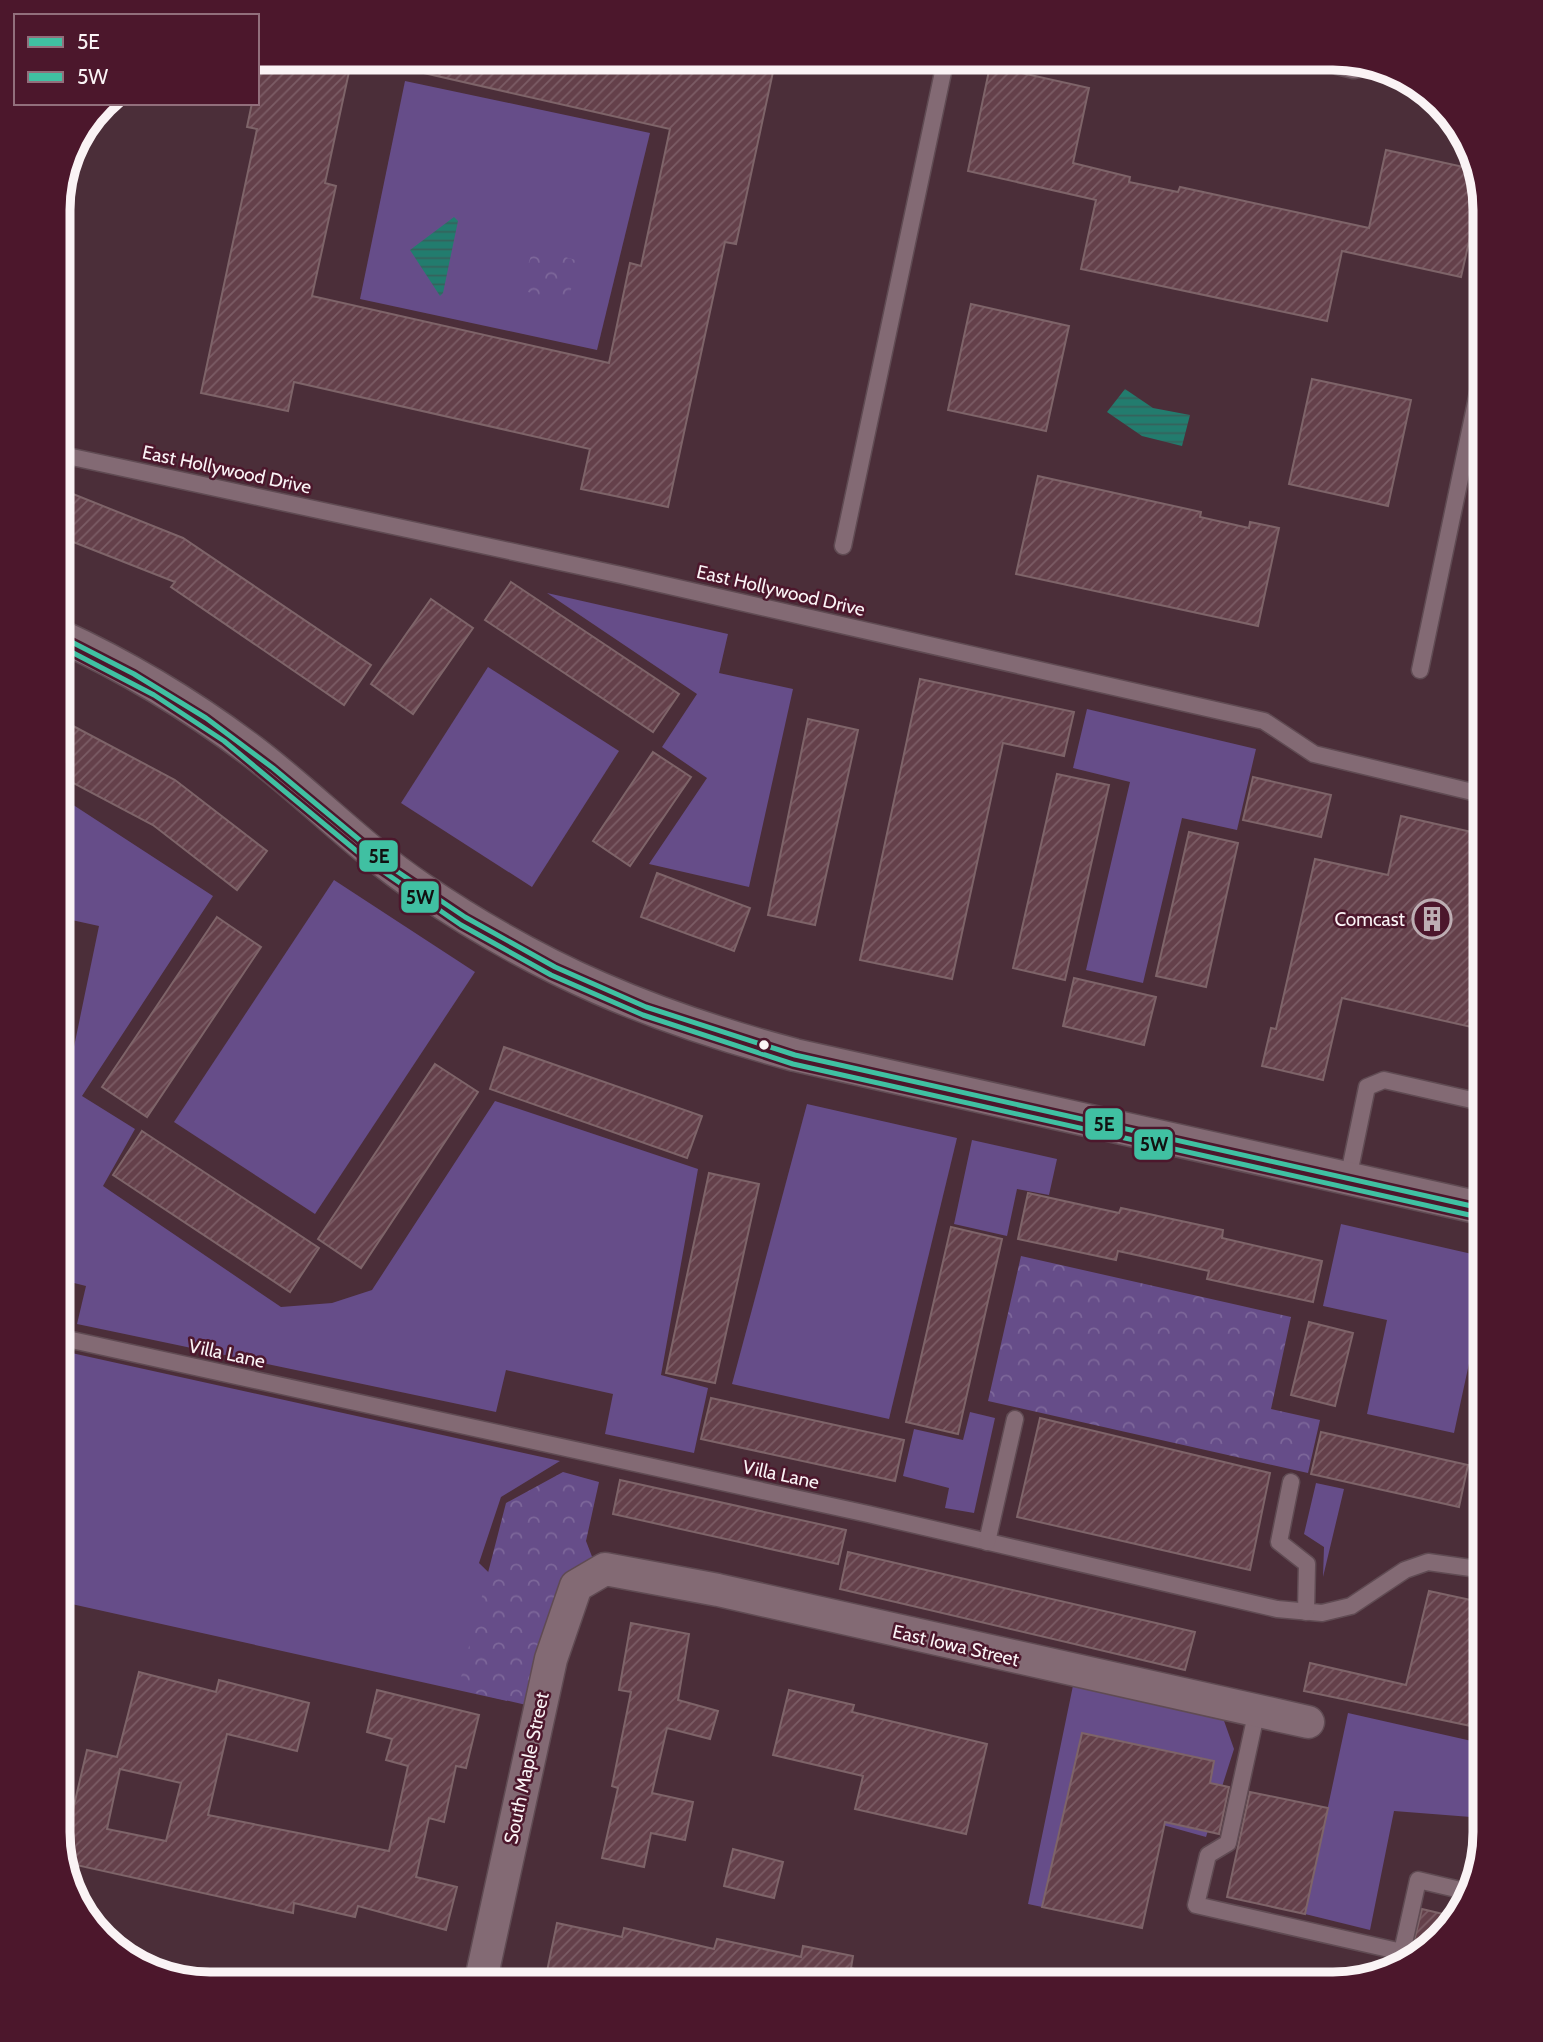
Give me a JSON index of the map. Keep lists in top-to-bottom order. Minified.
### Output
{"streets":{"street":["East Iowa Street","South Maple Street"],"lane":["East Hollywood Drive","Villa Lane"]},"crossings":[["East Iowa Street","South Maple Street"]],"places":{"building":["Comcast"]},"lines":["transit line 5E","transit line 5W"],"legend":["5E","5W"]}
